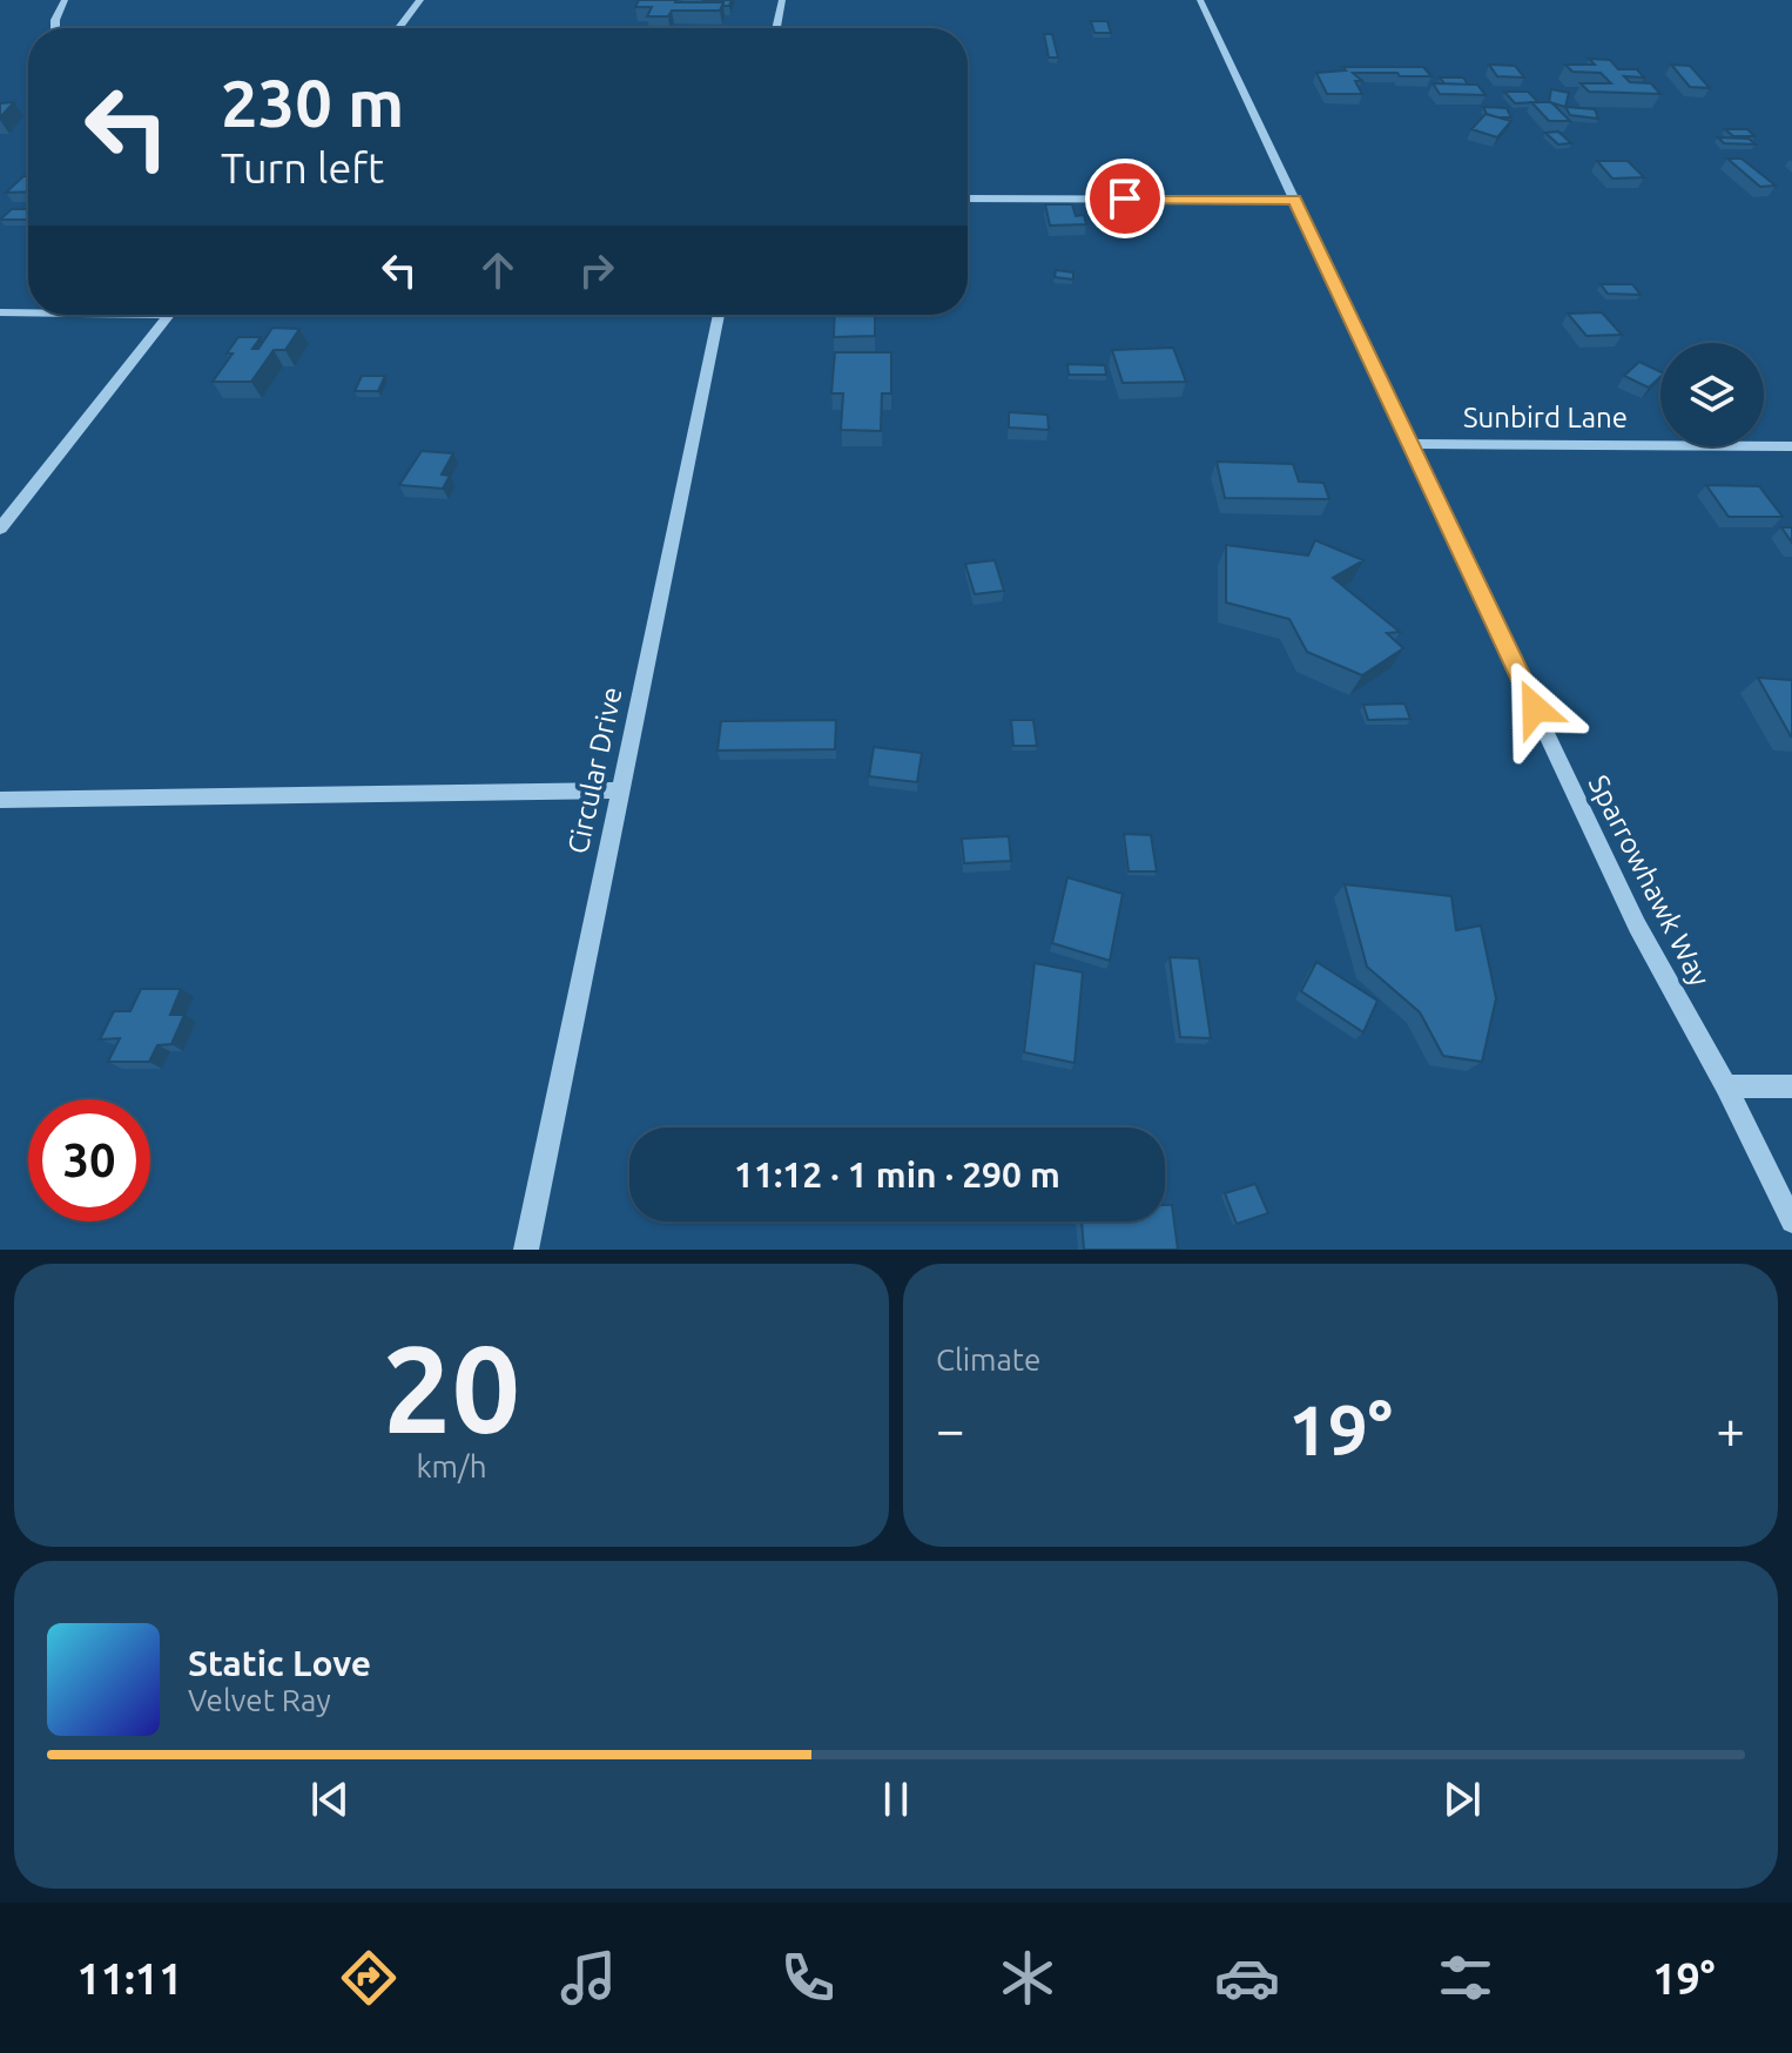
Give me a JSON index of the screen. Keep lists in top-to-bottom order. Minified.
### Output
{"streets":{"street":["Sunbird Lane","Circular Drive","Sparrowhawk Way"]},"crossings":[["Sunbird Lane","Sparrowhawk Way"]],"page":{"turn":["230 m","Turn left"],"limit":"30","trip":"11:12 · 1 min · 290 m","tile":[["20","km/h"],"Climate"],"heat":["−","19°","+"],"song":["Static Love","Velvet Ray"],"tabs":["11:11","19°"]}}
